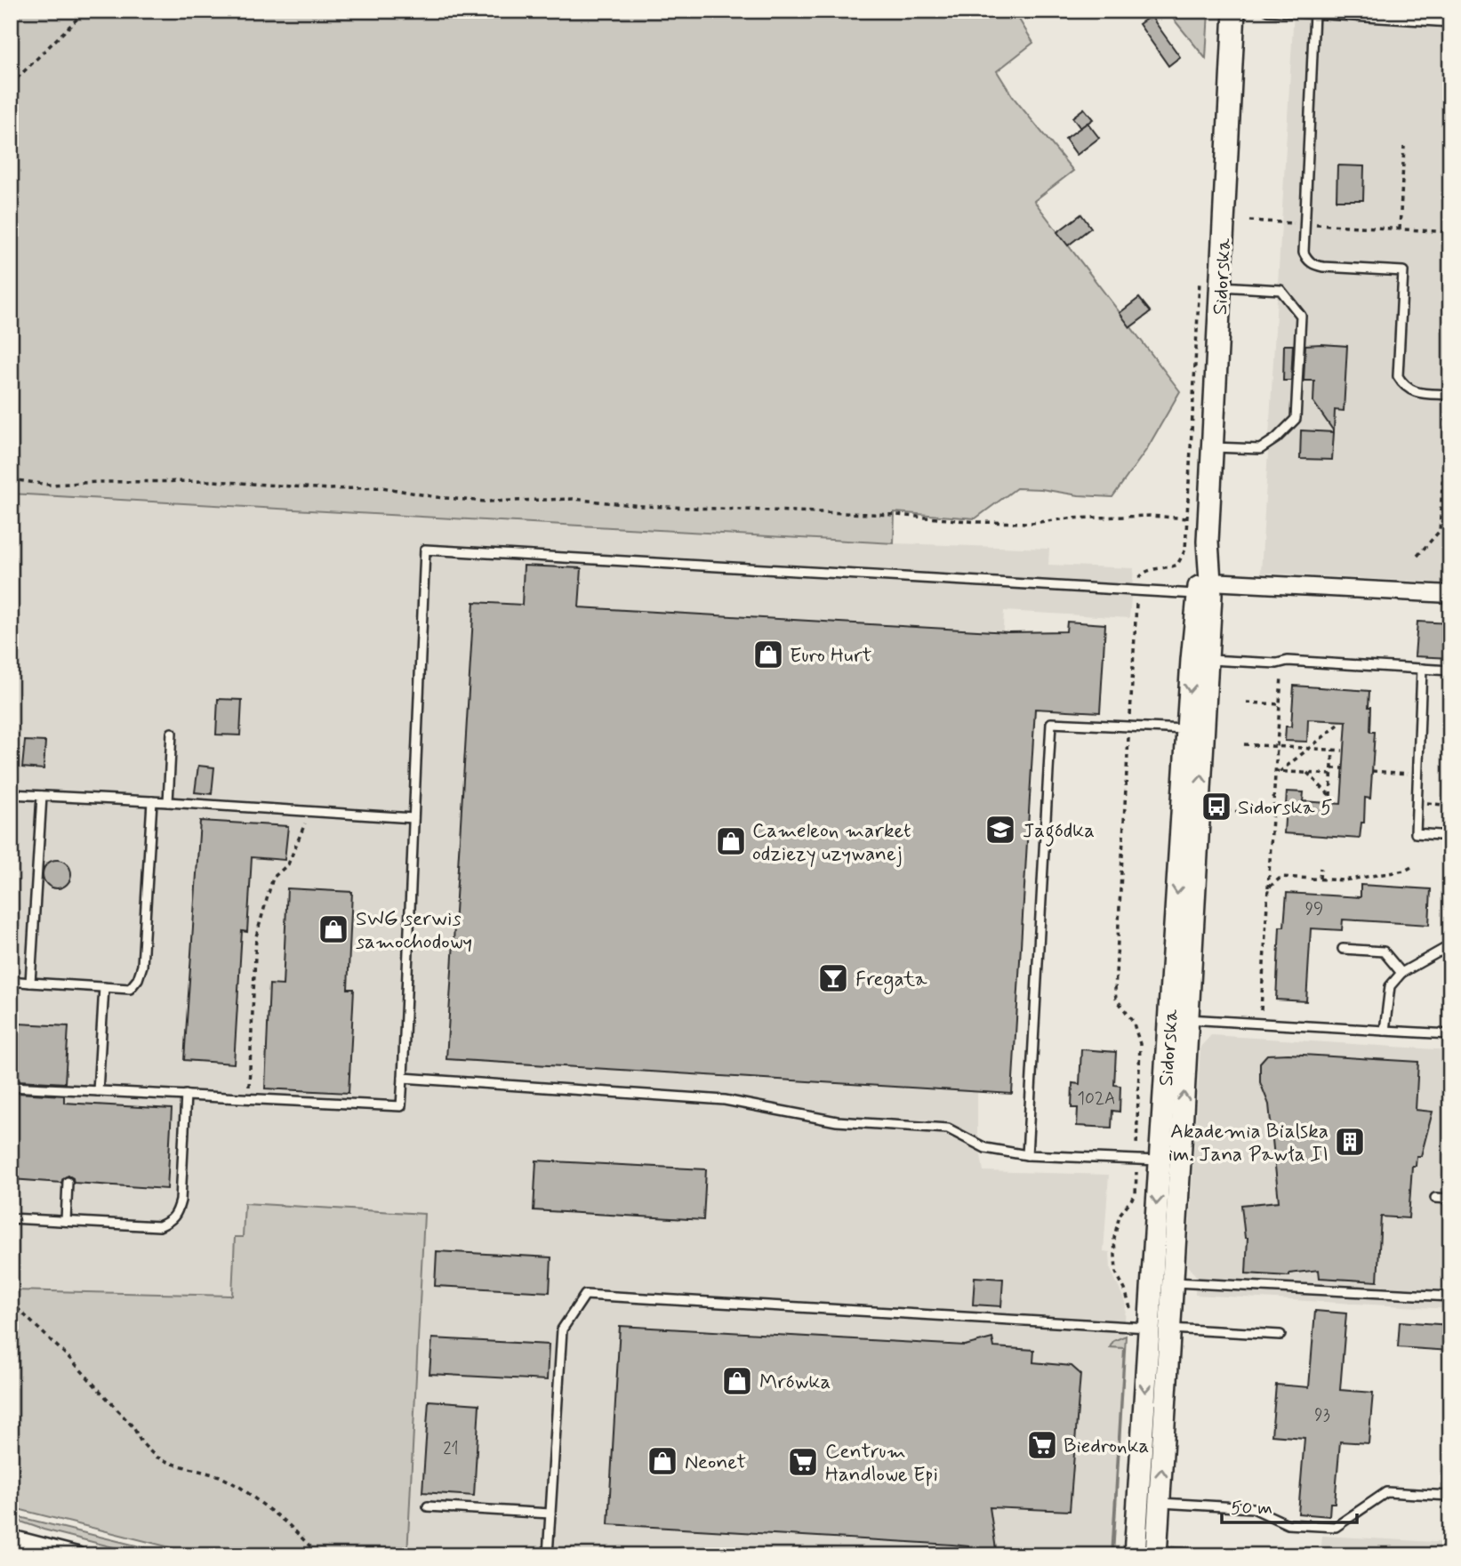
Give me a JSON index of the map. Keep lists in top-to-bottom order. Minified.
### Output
{"streets":{"street":["Sidorska"]},"places":{"shop":["Euro Hurt","Cameleon market odziezy uzywanej","SWG serwis samochodowy","Mrówka","Neonet"],"bus stop":["Sidorska 5"],"school or university":["Jagódka"],"bar":["Fregata"],"building":["Akademia Bialska im. Jana Pawła II"],"supermarket":["Biedronka","Centrum Handlowe Epi"]},"house_numbers":["99","102A","93","21"],"scale_bar":"50 m"}
